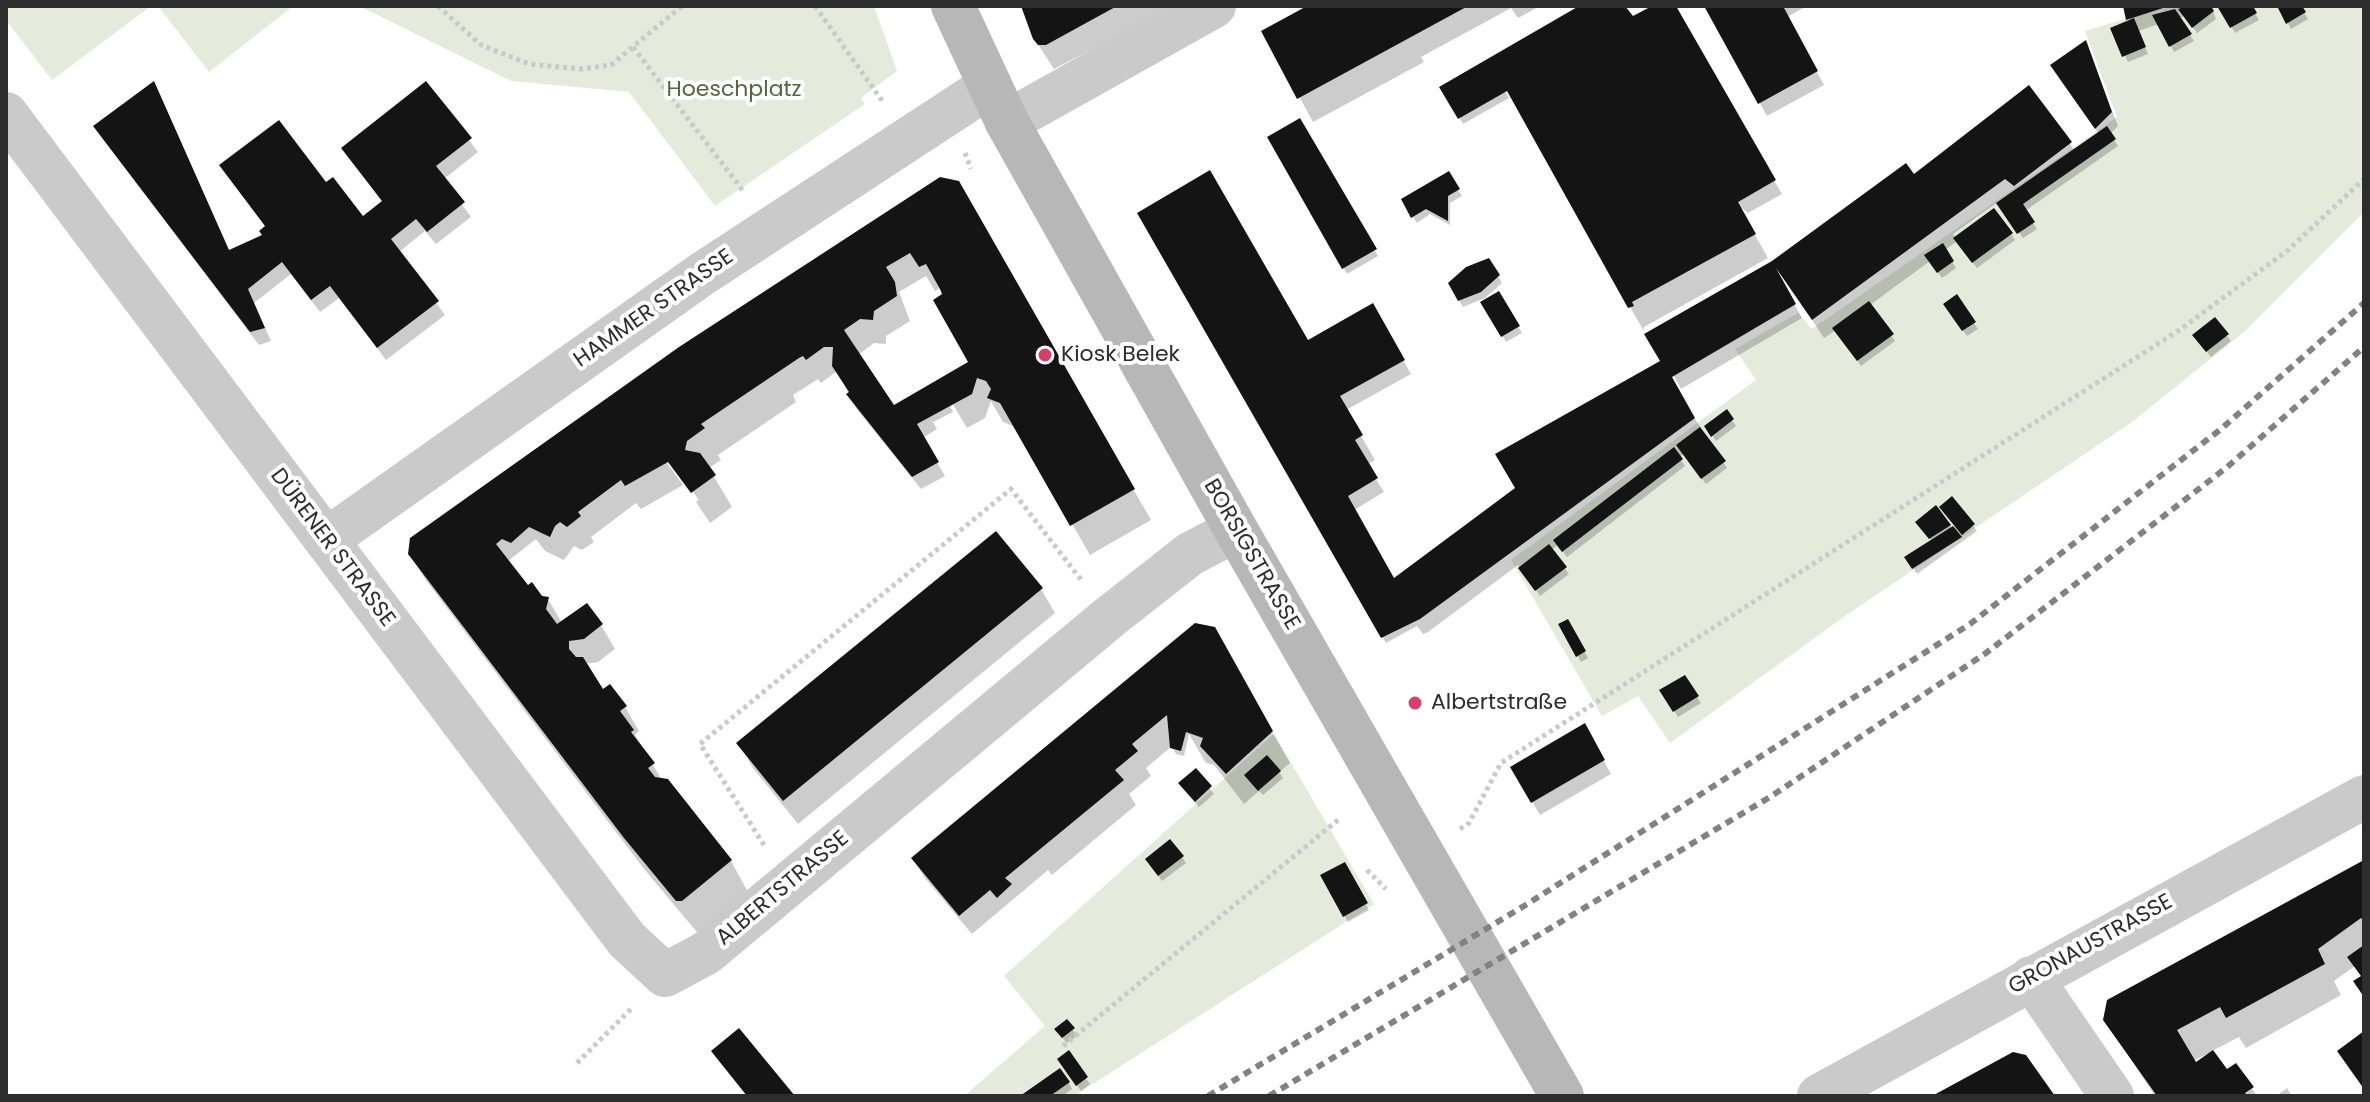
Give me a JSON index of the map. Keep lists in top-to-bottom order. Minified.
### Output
{"streets":{"main road":["BORSIGSTRASSE"],"street":["HAMMER STRASSE","DÜRENER STRASSE","ALBERTSTRASSE","GRONAUSTRASSE"]},"crossings":[["HAMMER STRASSE","DÜRENER STRASSE"],["HAMMER STRASSE","BORSIGSTRASSE"],["DÜRENER STRASSE","ALBERTSTRASSE"],["BORSIGSTRASSE","ALBERTSTRASSE"]],"parks":["Hoeschplatz"],"places":["Kiosk Belek","Albertstraße"]}
